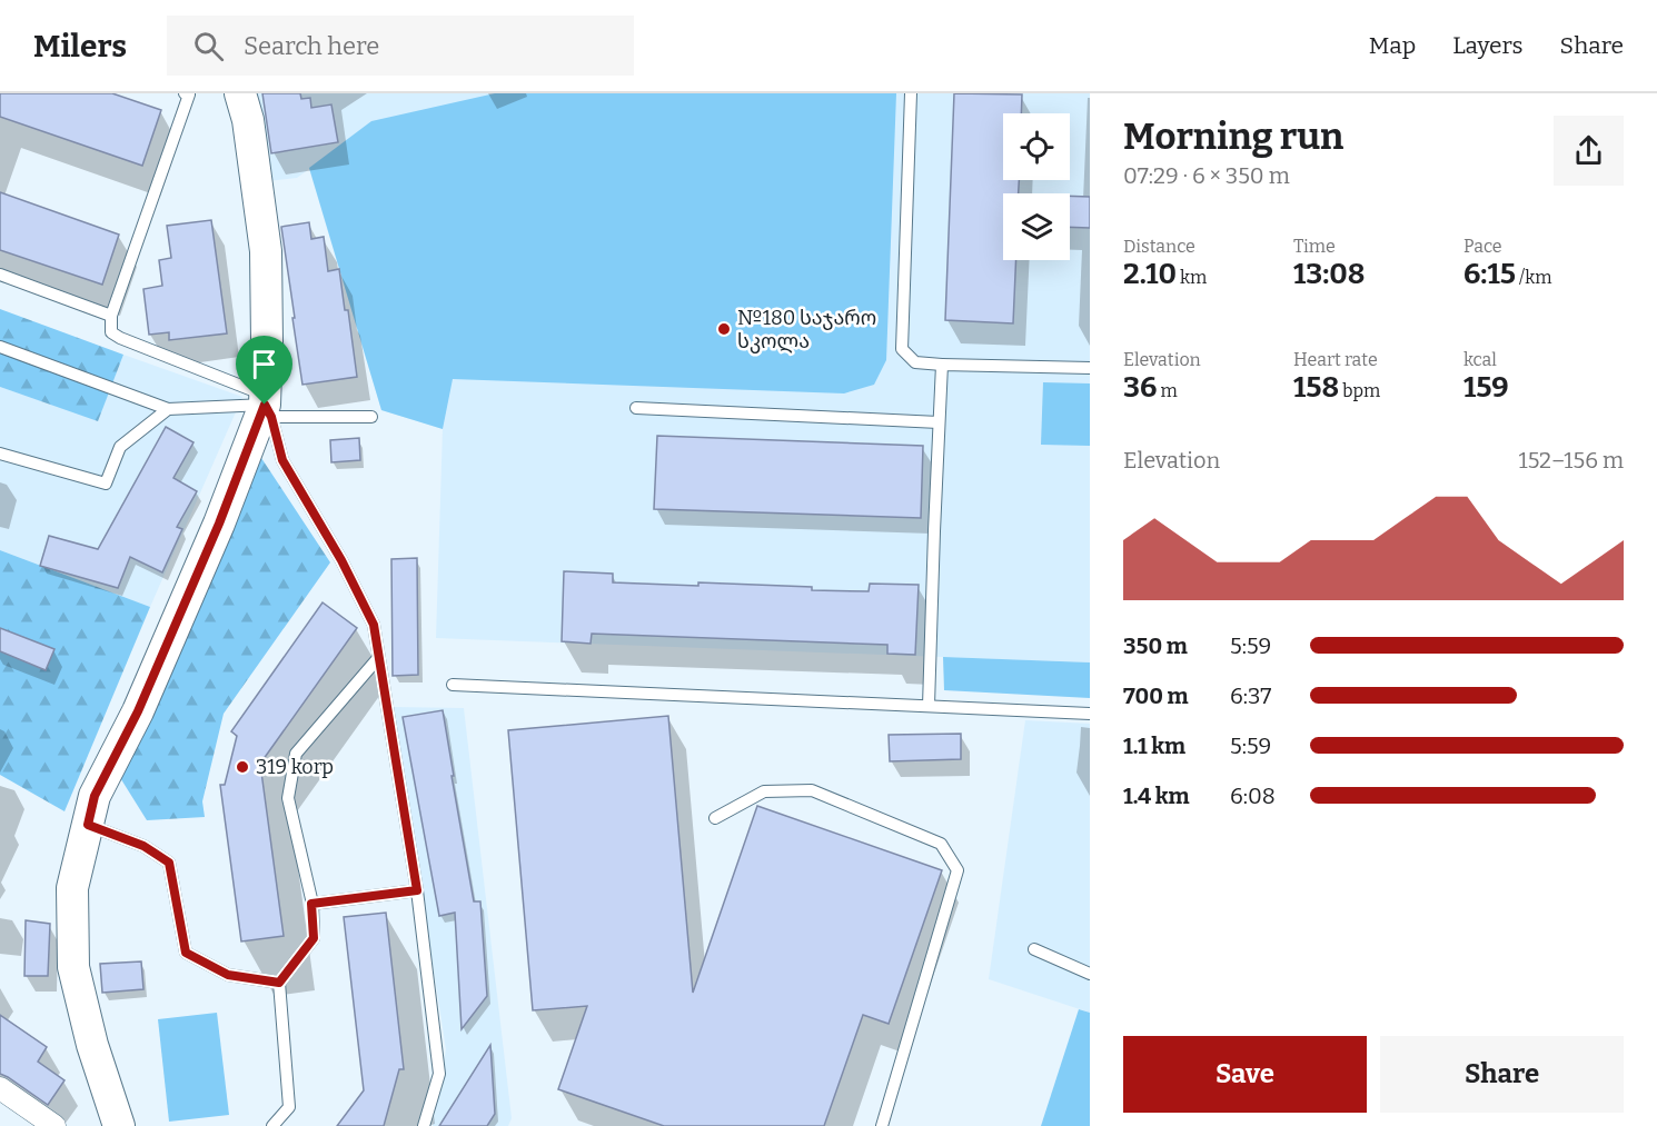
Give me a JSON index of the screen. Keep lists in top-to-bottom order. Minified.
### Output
{"places":["№180 საჯარო სკოლა","319 korp"],"page":{"header":"Milers","search":"Search here","nav":["Map","Layers","Share"],"heading":["Morning run","07:29 · 6 × 350 m"],"stats":[["Distance","2.10 km"],["Time","13:08"],["Pace","6:15 /km"],["Elevation","36 m"],["Heart rate","158 bpm"],["kcal","159"]],"chart":["Elevation","152–156 m"],"list":[{"name":"350 m","note":"5:59"},{"name":"700 m","note":"6:37"},{"name":"1.1 km","note":"5:59"},{"name":"1.4 km","note":"6:08"}],"buttons":["Save","Share"]}}
